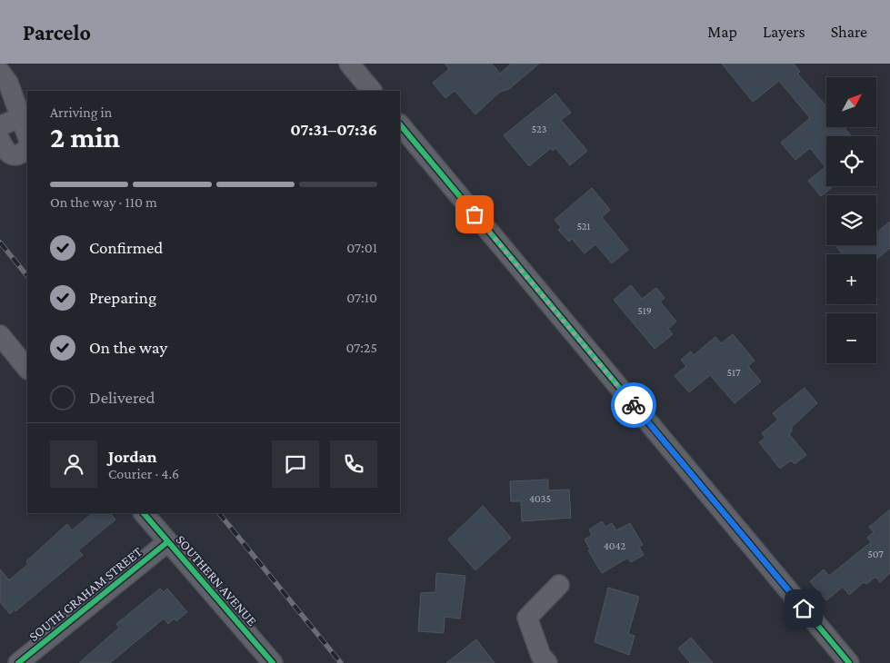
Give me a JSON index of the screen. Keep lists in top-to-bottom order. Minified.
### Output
{"streets":{"street":["SOUTHERN AVENUE","SOUTH GRAHAM STREET"]},"crossings":[["SOUTHERN AVENUE","SOUTH GRAHAM STREET"]],"house_numbers":["523","521","519","517","4035","4042","507"],"north":"top right","page":{"header":"Parcelo","nav":["Map","Layers","Share"],"map_buttons":["+","−"],"heading":["2 min","Arriving in","07:31–07:36"],"panel":["Jordan","Courier · 4.6"],"bar":"On the way · 110 m","list":[["Confirmed","07:01"],["Preparing","07:10"],["On the way","07:25"],"Delivered"]}}
